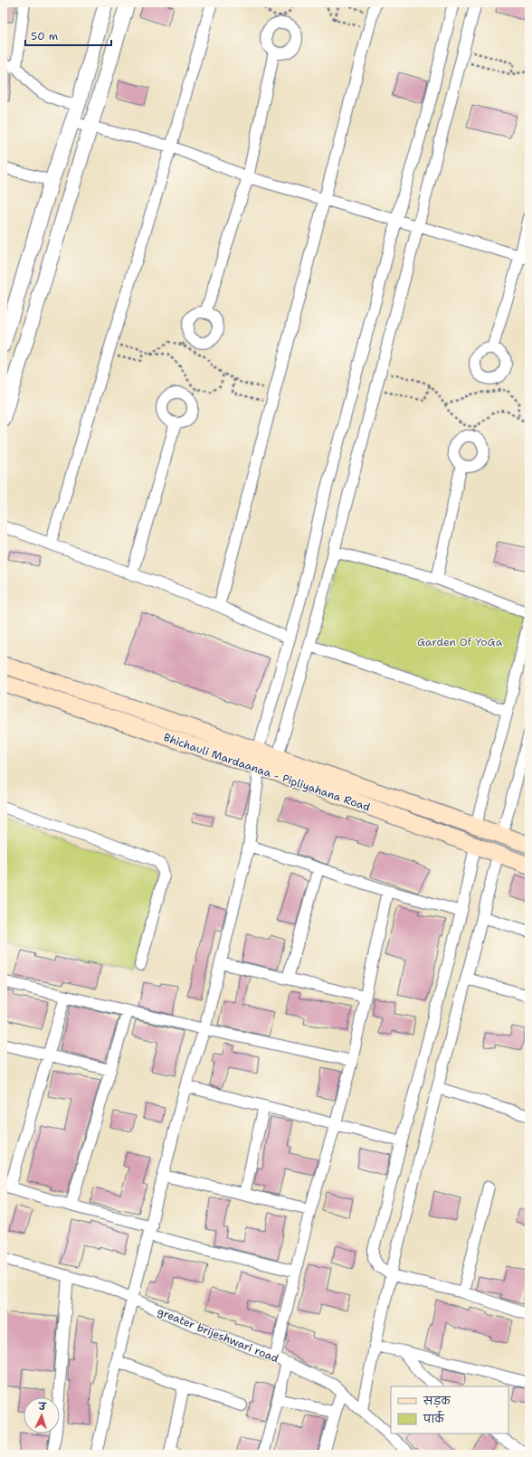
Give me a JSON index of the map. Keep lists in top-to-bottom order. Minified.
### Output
{"streets":{"main road":["Bhichauli Mardaanaa - Pipliyahana Road"],"street":["greater brijeshwari road"]},"parks":["Garden Of YoGa"],"legend":["सड़क","पार्क"],"scale_bar":"50 m","north":"top"}
